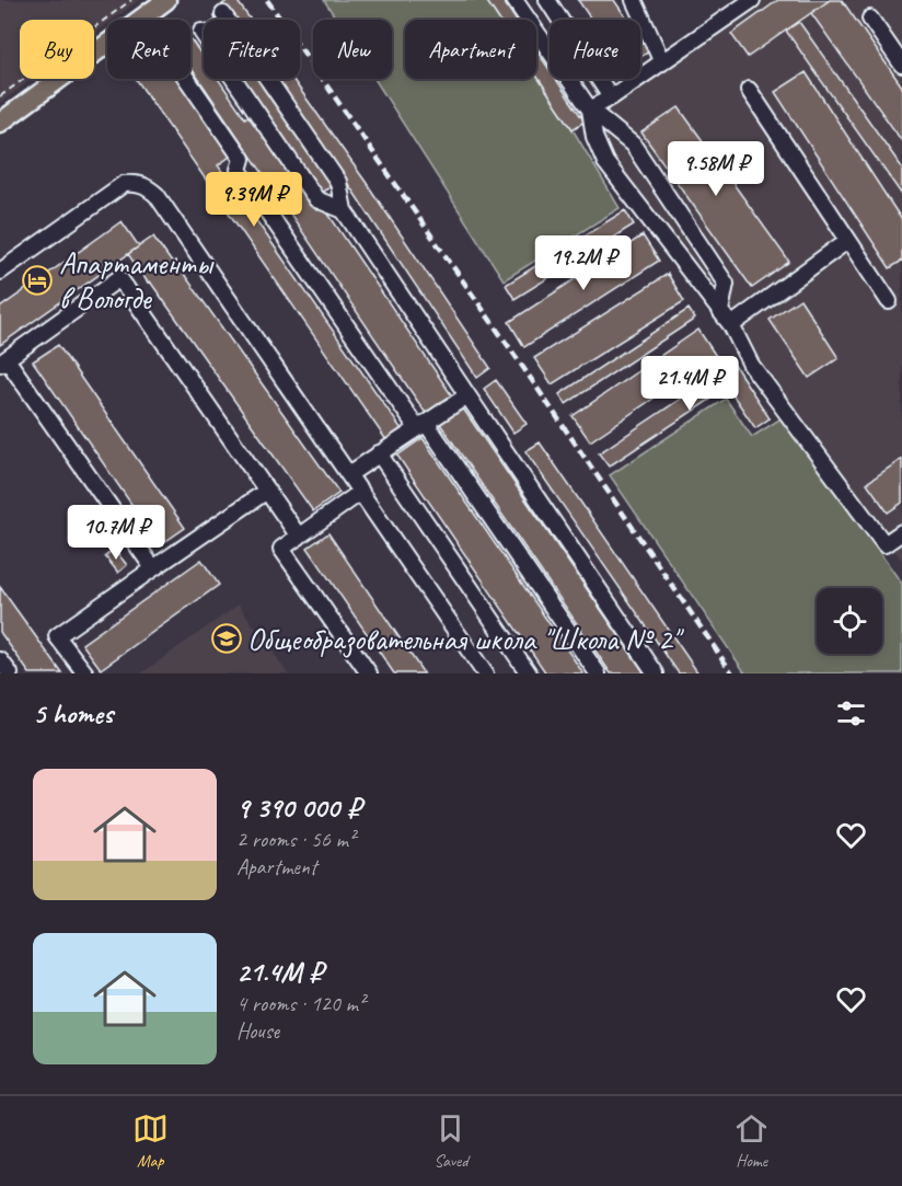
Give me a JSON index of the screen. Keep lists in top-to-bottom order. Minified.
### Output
{"places":{"hotel":["Апартаменты в Вологде"],"school or university":["Общеобразовательная школа \"Школа № 2\""]},"page":{"chip":["Buy","Rent","Filters","New","Apartment","House"],"price":["9.58M ₽","9.39M ₽","19.2M ₽","21.4M ₽","10.7M ₽"],"heading":"5 homes","list":[{"name":"9 390 000 ₽","note":"2 rooms · 56 m² · Apartment"},{"name":"21.4M ₽","note":"4 rooms · 120 m² · House"}],"tabs":["Map","Saved","Home"]}}
